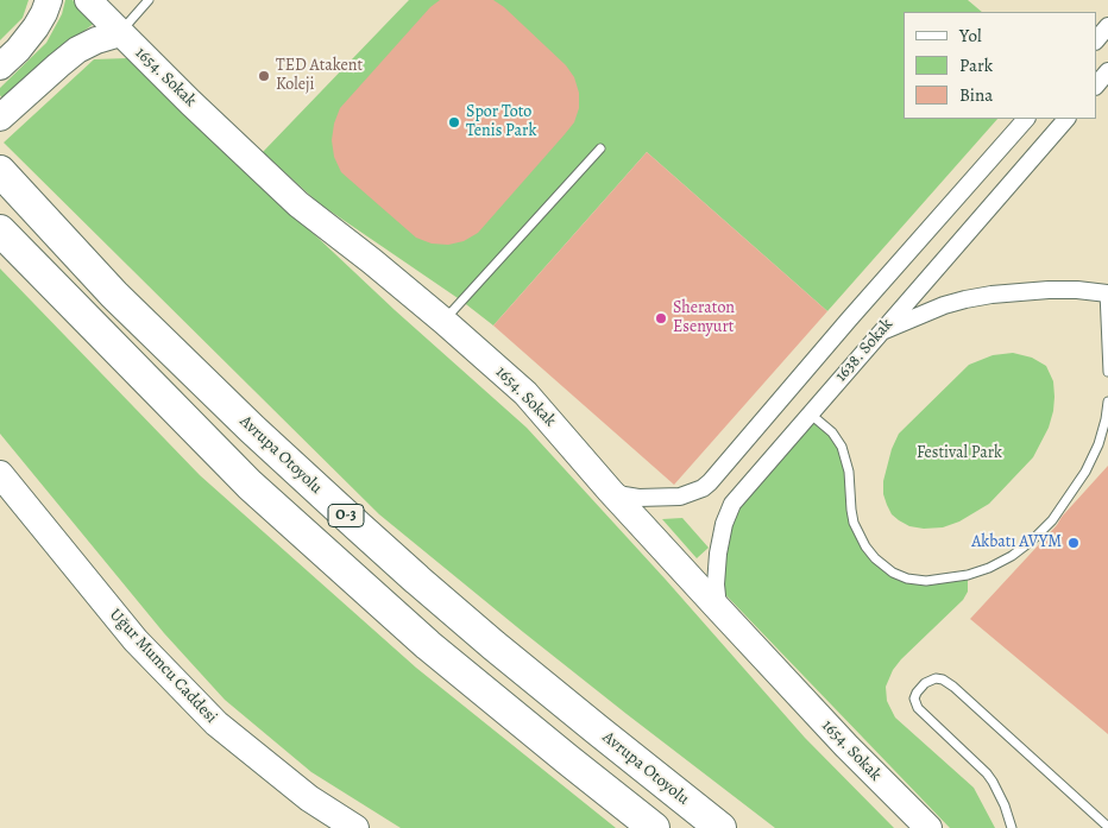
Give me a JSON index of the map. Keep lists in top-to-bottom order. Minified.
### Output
{"streets":{"highway":["Avrupa Otoyolu","O-3"],"main road":["1654. Sokak","Uğur Mumcu Caddesi"],"street":["1638. Sokak"]},"crossings":[["1654. Sokak","1638. Sokak"]],"parks":["Festival Park"],"places":["TED Atakent Koleji","Spor Toto Tenis Park","Sheraton Esenyurt","Akbatı AVYM"],"legend":["Yol","Park","Bina"]}
